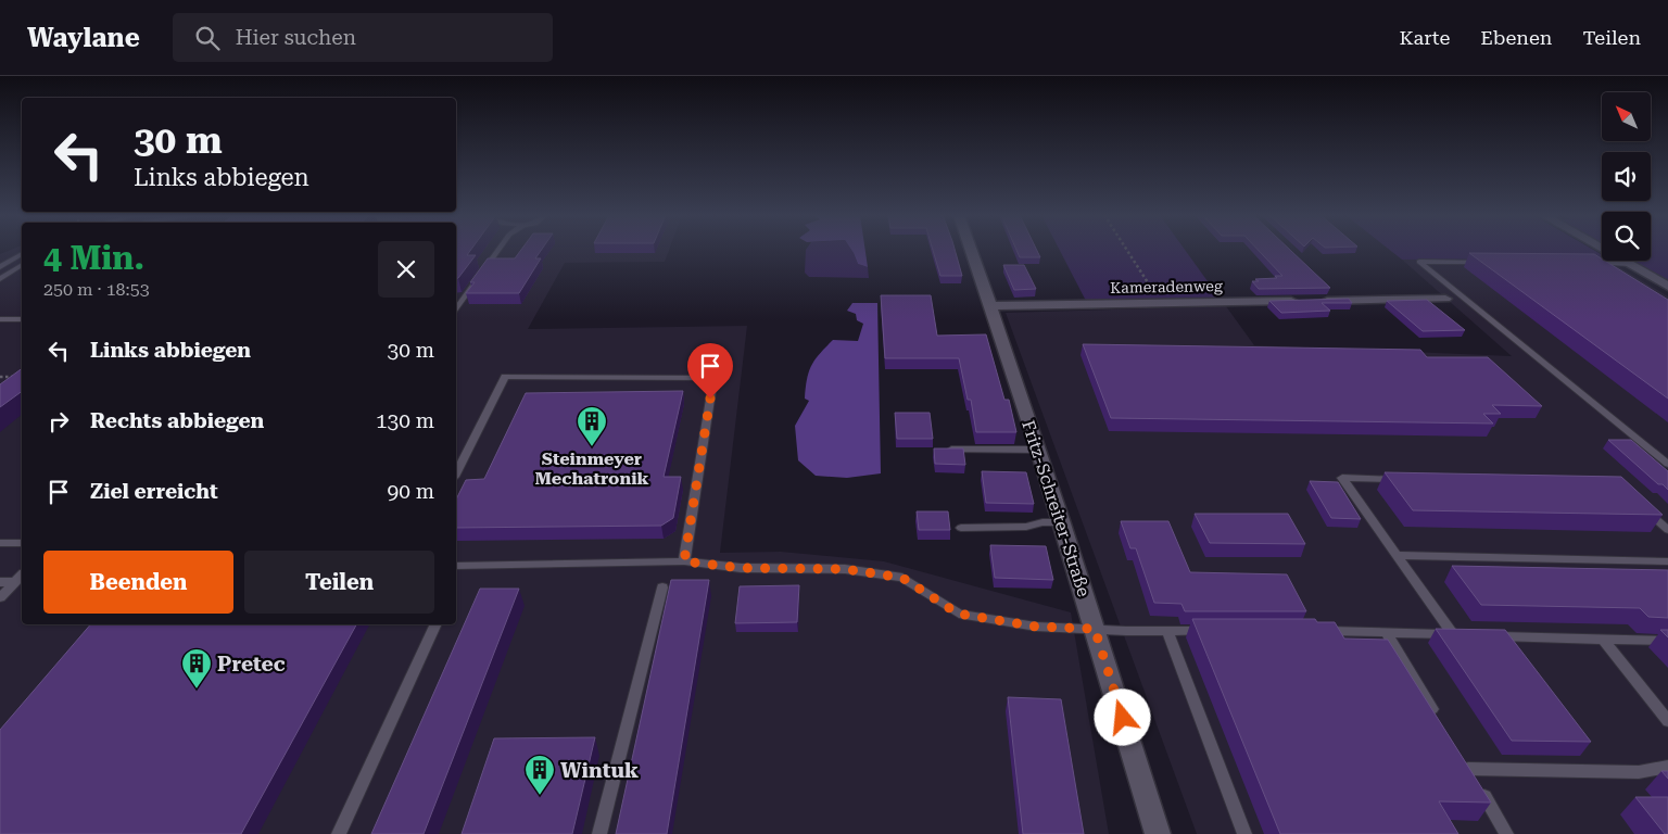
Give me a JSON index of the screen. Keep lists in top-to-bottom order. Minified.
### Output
{"streets":{"street":["Kameradenweg","Fritz-Schreiter-Straße"]},"crossings":[["Kameradenweg","Fritz-Schreiter-Straße"]],"places":{"building":["Steinmeyer Mechatronik","Pretec","Wintuk"]},"north":"top left","page":{"header":"Waylane","search":"Hier suchen","nav":["Karte","Ebenen","Teilen"],"turn":["30 m","Links abbiegen"],"heading":["4 Min.","250 m · 18:53"],"list":[{"name":"Links abbiegen","value":"30 m"},{"name":"Rechts abbiegen","value":"130 m"},{"name":"Ziel erreicht","value":"90 m"}],"buttons":["Beenden","Teilen"]}}
